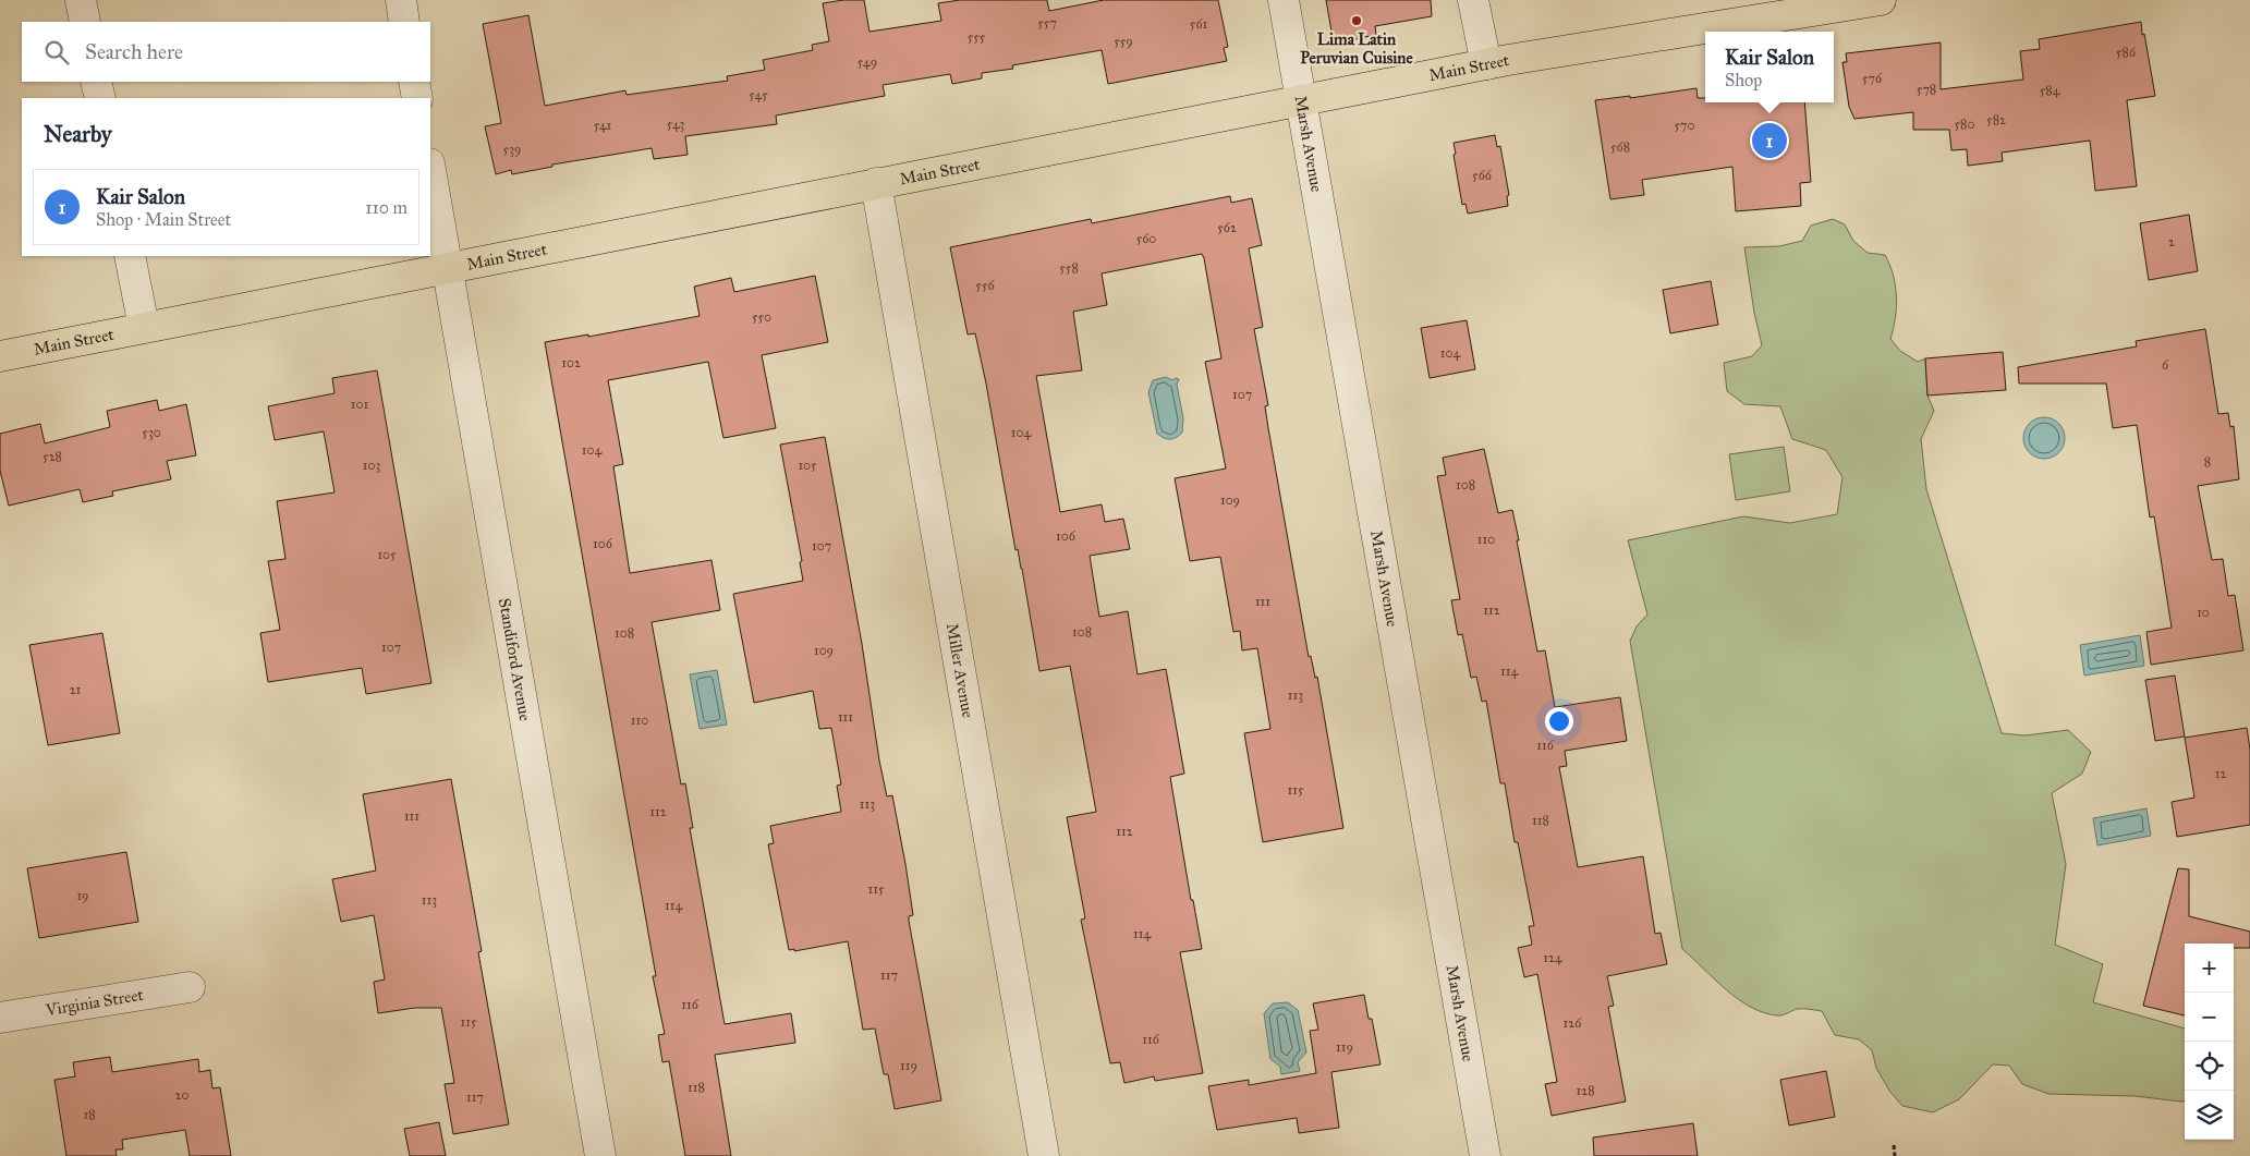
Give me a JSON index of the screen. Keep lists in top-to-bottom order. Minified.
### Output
{"streets":{"main road":["Main Street"],"street":["Marsh Avenue","Standiford Avenue","Miller Avenue","Virginia Street"]},"crossings":[["Main Street","Marsh Avenue"],["Main Street","Standiford Avenue"],["Main Street","Miller Avenue"]],"places":["Lima Latin Peruvian Cuisine"],"house_numbers":["557","561","555","559","586","549","576","578","584","545","582","543","580","541","570","568","539","566","562","560","2","558","556","550","104","102","6","107","101","530","104","104","528","8","103","105","108","109","106","110","106","107","105","111","112","10","108","108","107","109","114","21","113","111","110","116","12","115","113","112","111","118","112","115","19","113","114","114","124","117","116","115","126","116","119","119","118","128","20","117","18"],"page":{"search":"Search here","popup":["Kair Salon","Shop"],"heading":"Nearby","pins":"1","list":[{"mark":"1","name":"Kair Salon","note":"Shop · Main Street","value":"110 m"}],"map_buttons":["+","−"]}}
